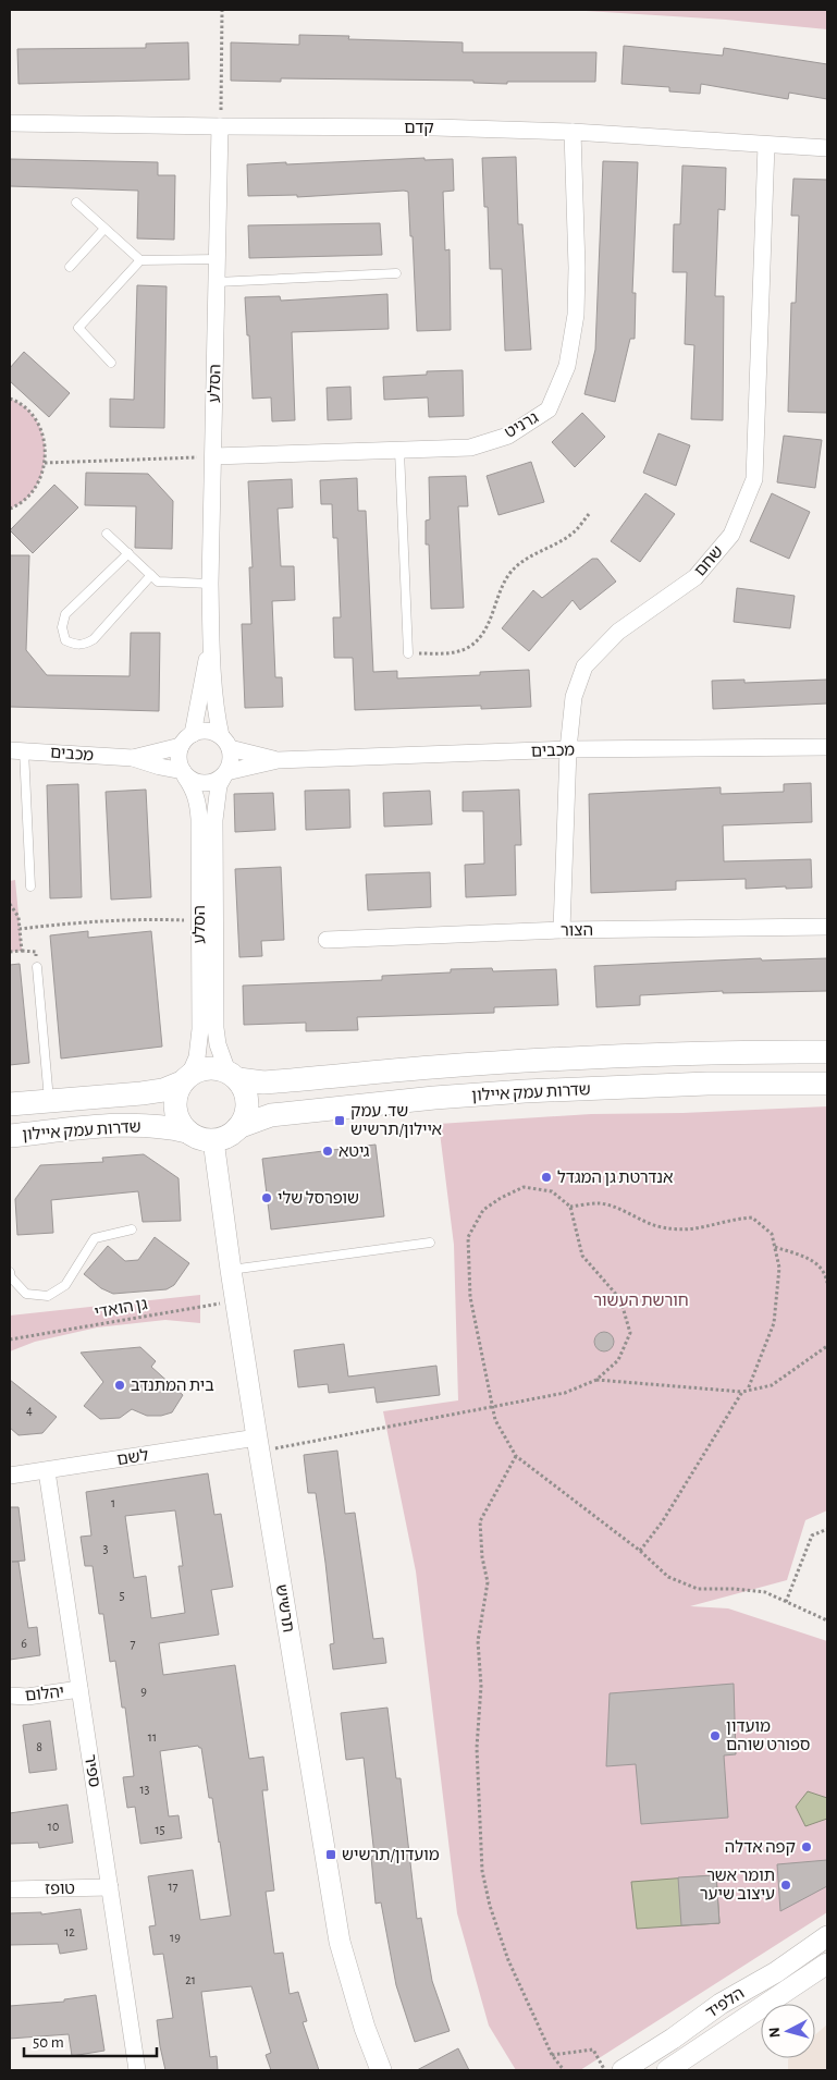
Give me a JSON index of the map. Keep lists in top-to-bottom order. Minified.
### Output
{"streets":{"main road":["שדרות עמק איילון"],"street":["קדם","הסלע","גרניט","שחם","מכבים","הצור","לשם","תרשיש","יהלום","ספיר","טופז","הלפיד"],"path":["גן הואדי"]},"crossings":[["קדם","הסלע"],["קדם","גרניט"],["קדם","שחם"],["הסלע","גרניט"],["הסלע","מכבים"],["הסלע","שדרות עמק איילון"],["הסלע","תרשיש"],["שחם","מכבים"],["שחם","הצור"],["שדרות עמק איילון","תרשיש"],["גן הואדי","תרשיש"],["לשם","תרשיש"],["לשם","ספיר"],["יהלום","ספיר"],["ספיר","טופז"]],"parks":["חורשת העשור"],"places":{"transit":["שד. עמק איילון/תרשיש","מועדון/תרשיש"],"other":["גיטא","אנדרטת גן המגדל","שופרסל שלי","בית המתנדב","מועדון ספורט שוהם","קפה אדלה","תומר אשר עיצוב שיער"]},"house_numbers":["4","1","3","5","6","7","9","11","8","13","10","15","17","12","19","21"],"scale_bar":"50 m","north":"left"}
